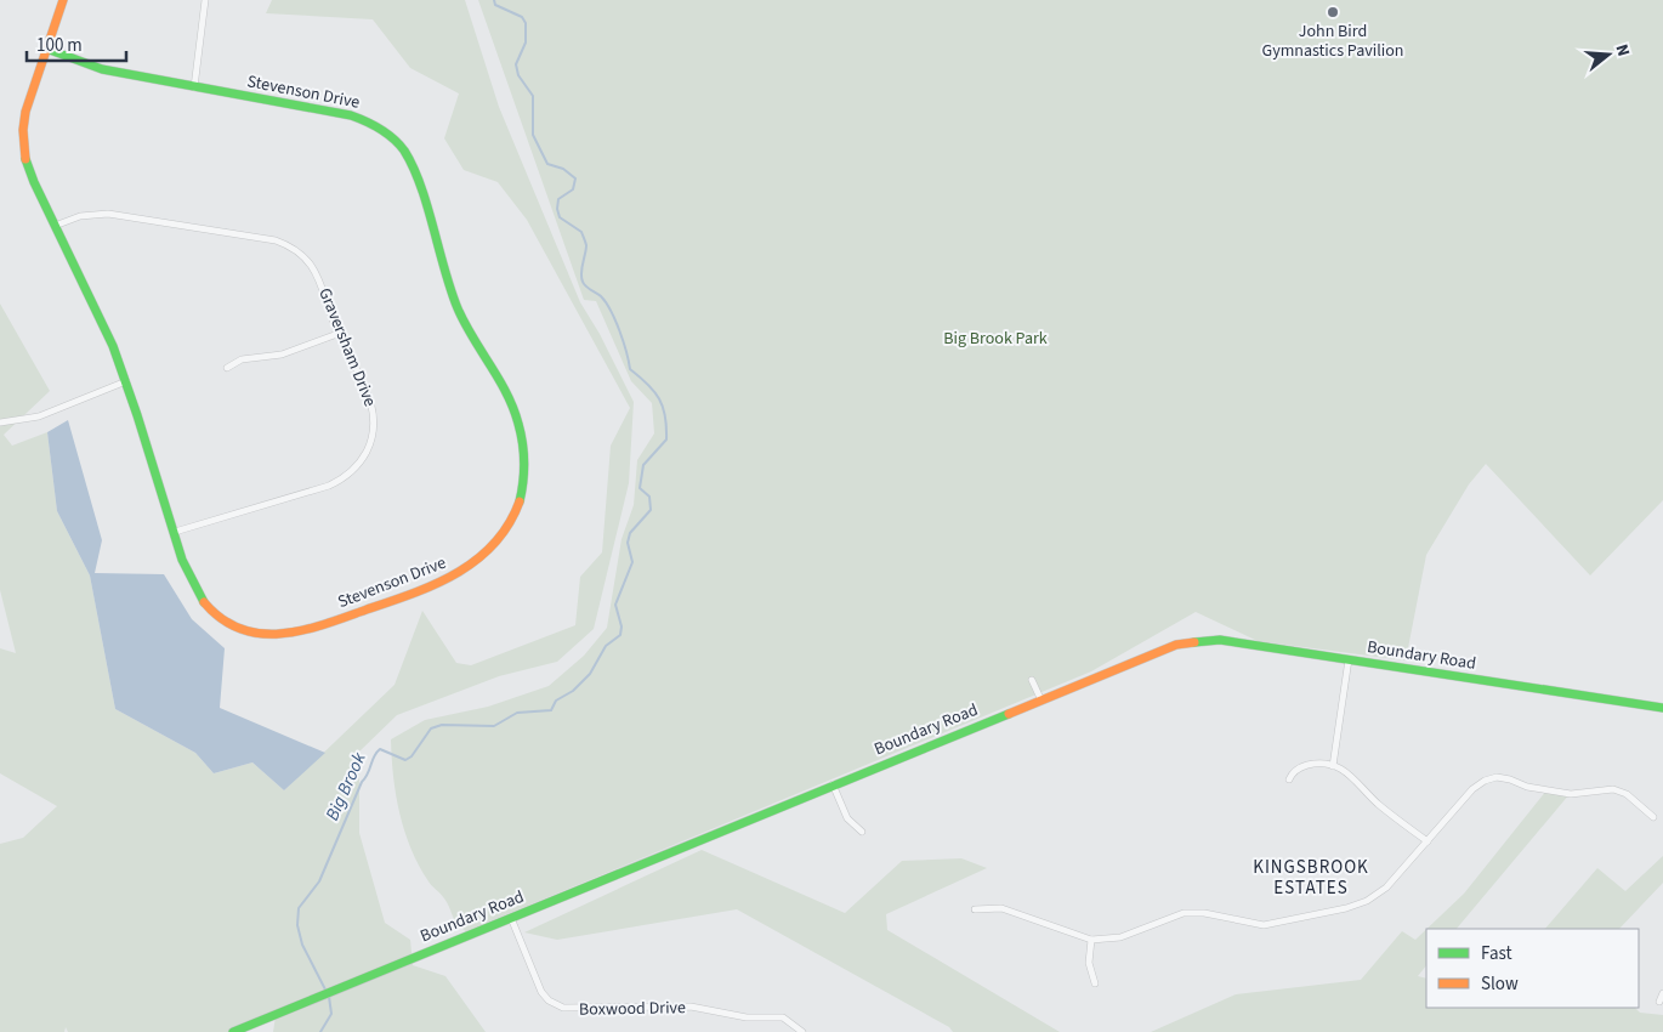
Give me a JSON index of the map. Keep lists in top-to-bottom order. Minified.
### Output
{"streets":{"street":["Stevenson Drive","Graversham Drive","Boundary Road","Boxwood Drive"]},"crossings":[["Stevenson Drive","Graversham Drive"],["Boundary Road","Boxwood Drive"]],"districts":["KINGSBROOK ESTATES"],"water":["Big Brook"],"parks":["Big Brook Park"],"places":["John Bird Gymnastics Pavilion"],"legend":["Fast","Slow"],"scale_bar":"100 m","north":"right"}
